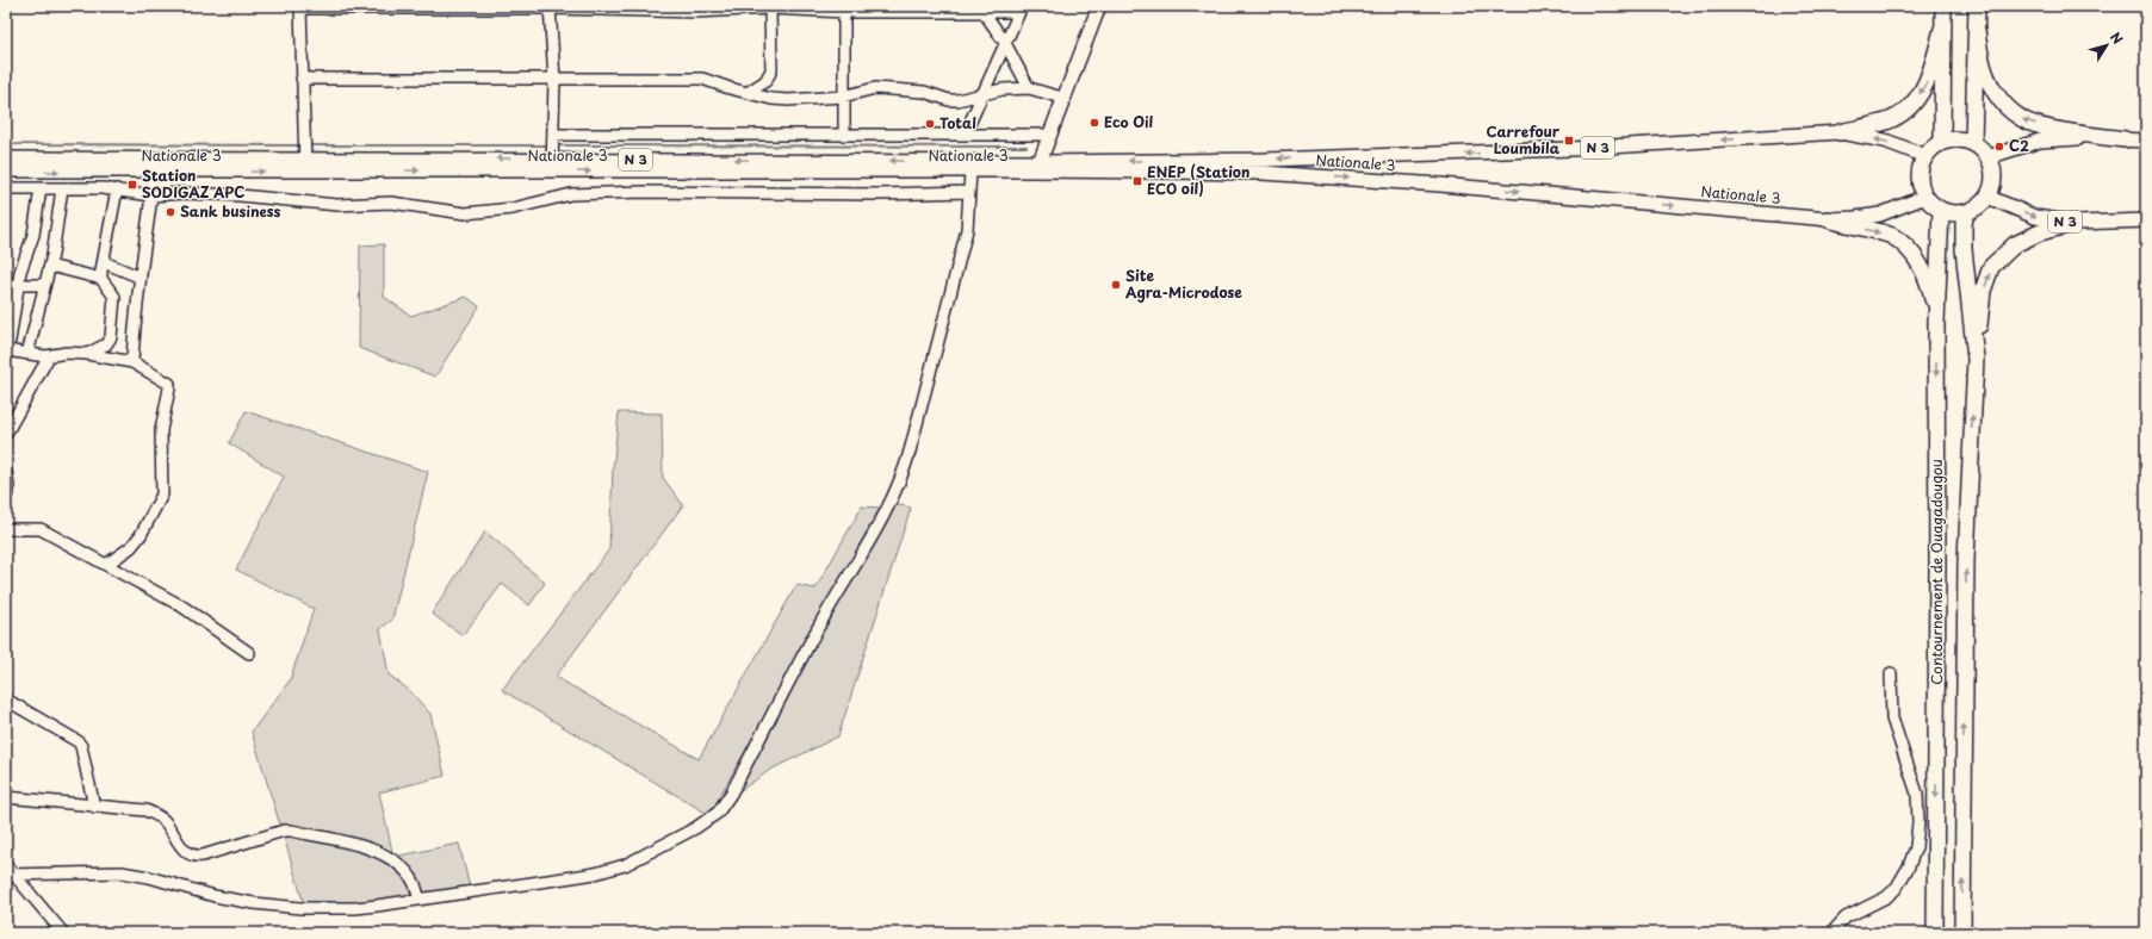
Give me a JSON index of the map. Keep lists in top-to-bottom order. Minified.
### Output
{"streets":{"highway":["Contournement de Ouagadougou"],"main road":["N 3","Nationale 3"]},"crossings":[["N 3","Nationale 3"],["N 3","Contournement de Ouagadougou"],["Nationale 3","Contournement de Ouagadougou"]],"places":{"other":["Eco Oil","Total","C2","Sank business","Site Agra-Microdose"],"transit":["Carrefour Loumbila","ENEP (Station ECO oil)","Station SODIGAZ APC"]},"north":"top right"}
